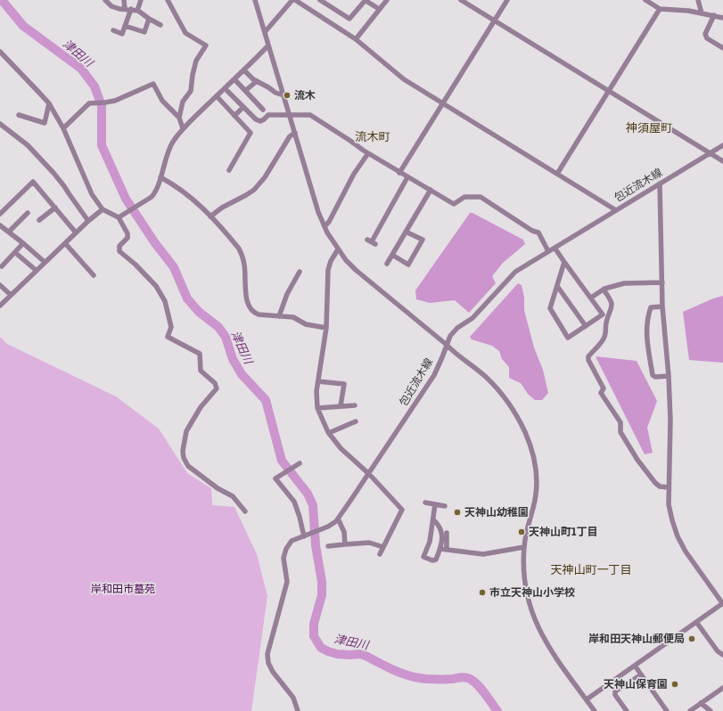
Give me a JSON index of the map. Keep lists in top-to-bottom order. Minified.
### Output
{"streets":{"street":["包近流木線"]},"districts":["神須屋町","流木町","天神山町一丁目"],"water":["津田川"],"parks":["岸和田市墓苑"],"places":["流木","天神山幼稚園","天神山町1丁目","市立天神山小学校","岸和田天神山郵便局","天神山保育園"]}
